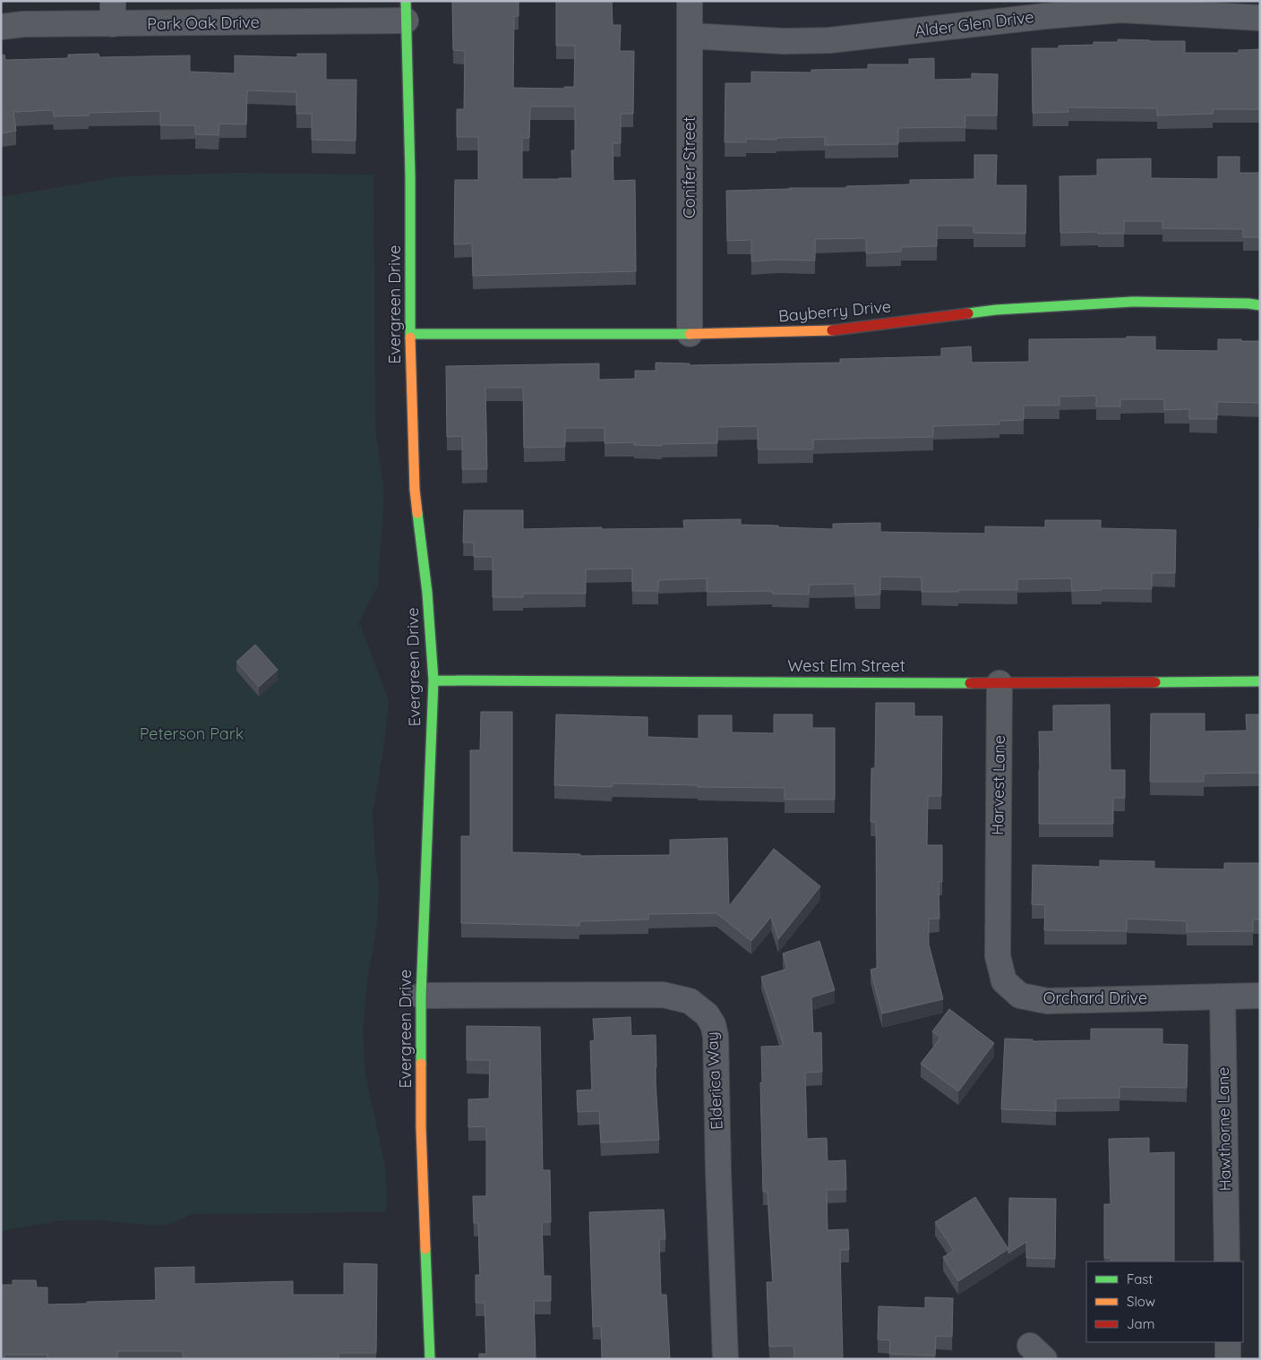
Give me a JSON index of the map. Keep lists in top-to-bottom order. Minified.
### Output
{"streets":{"street":["Park Oak Drive","Alder Glen Drive","Conifer Street","Evergreen Drive","Bayberry Drive","West Elm Street","Harvest Lane","Orchard Drive","Elderica Way","Hawthorne Lane"]},"crossings":[["Park Oak Drive","Evergreen Drive"],["Alder Glen Drive","Conifer Street"],["Conifer Street","Bayberry Drive"],["Evergreen Drive","Bayberry Drive"],["Evergreen Drive","West Elm Street"],["Evergreen Drive","Elderica Way"],["West Elm Street","Harvest Lane"],["Harvest Lane","Orchard Drive"],["Orchard Drive","Hawthorne Lane"]],"parks":["Peterson Park"],"legend":["Fast","Slow","Jam"]}
